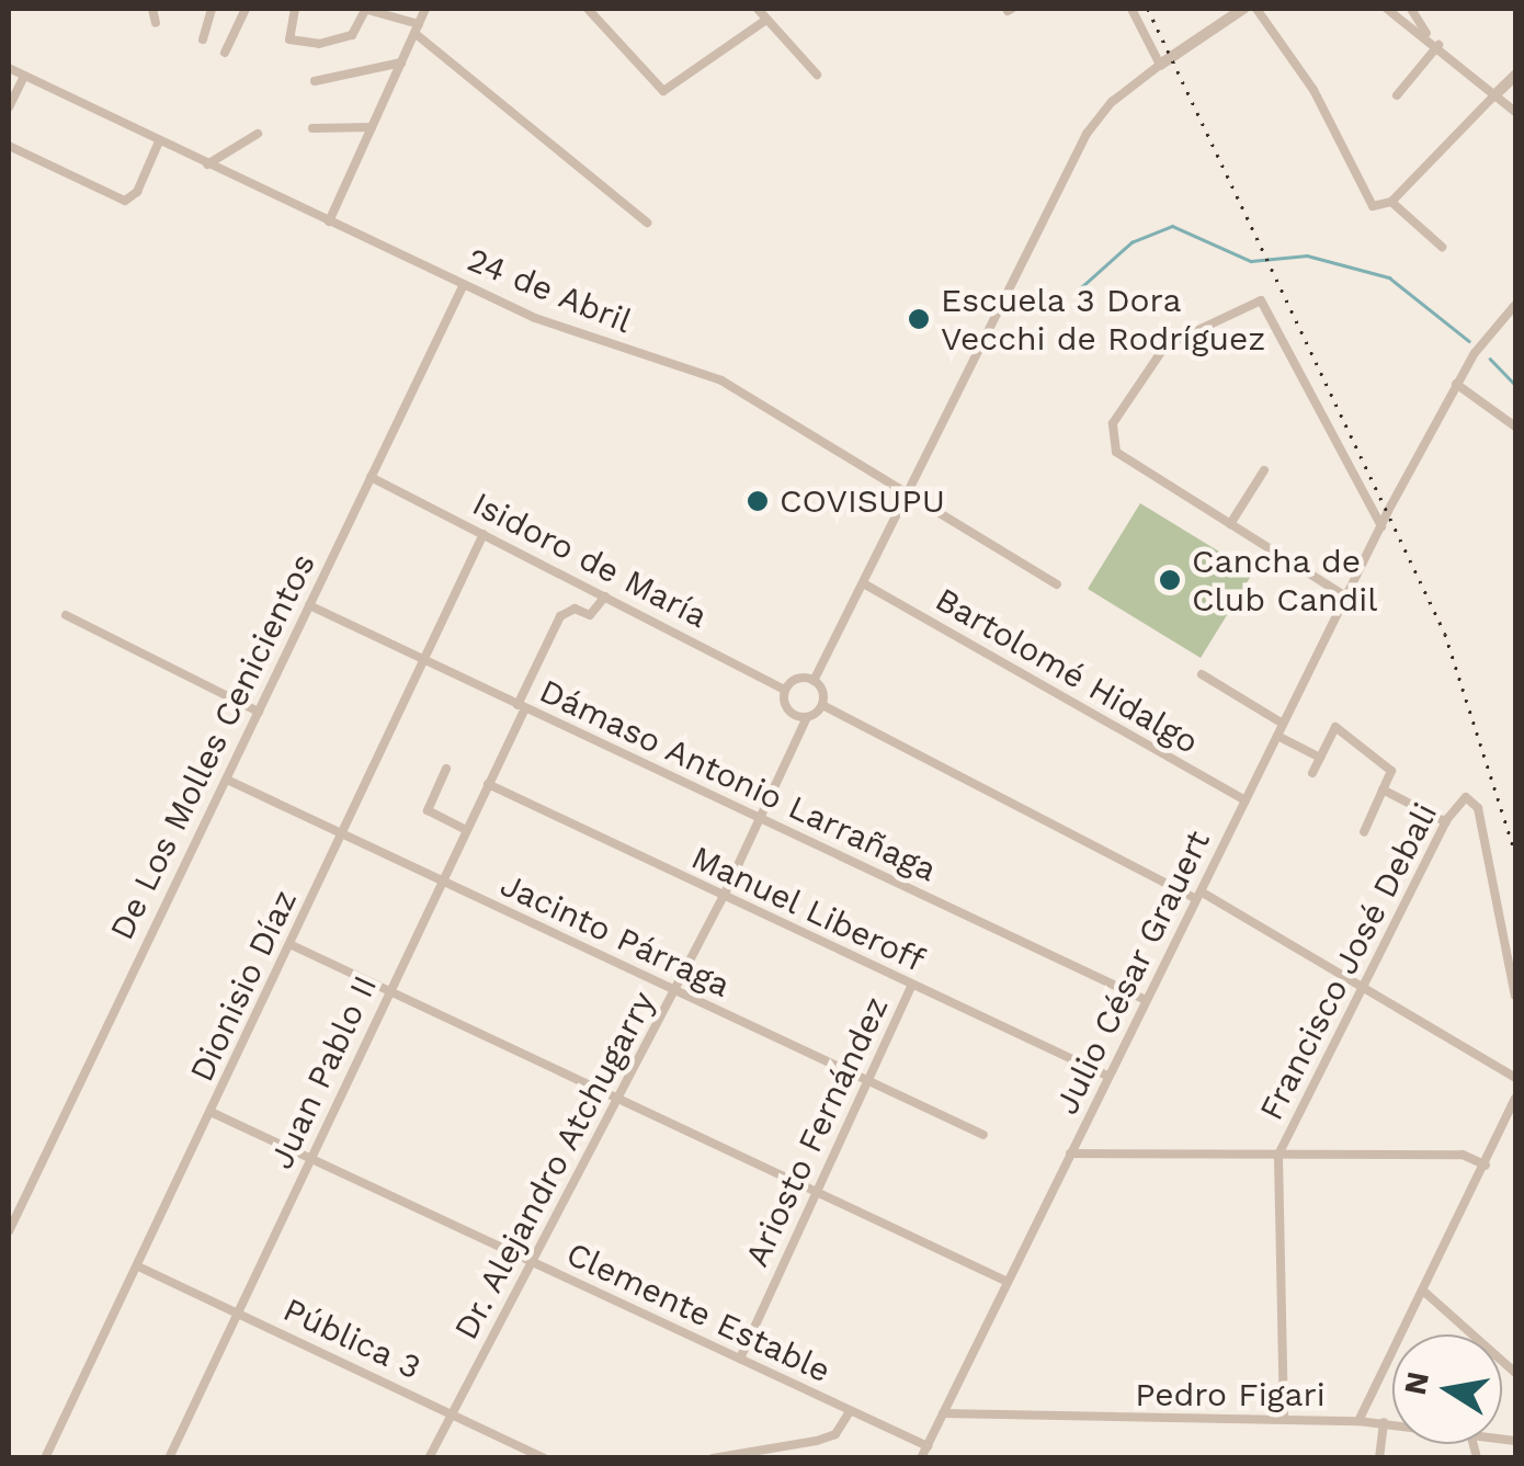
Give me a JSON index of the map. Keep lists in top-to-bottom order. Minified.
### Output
{"streets":{"street":["24 de Abril","Isidoro de María","Bartolomé Hidalgo","De Los Molles Cenicientos","Dámaso Antonio Larrañaga","Manuel Liberoff","Jacinto Párraga","Francisco José Debali","Julio César Grauert","Dionisio Díaz","Juan Pablo II","Ariosto Fernández","Dr. Alejandro Atchugarry","Clemente Estable","Pública 3","Pedro Figari"]},"crossings":[["24 de Abril","De Los Molles Cenicientos"],["Isidoro de María","De Los Molles Cenicientos"],["Isidoro de María","Dionisio Díaz"],["Isidoro de María","Juan Pablo II"],["Isidoro de María","Dr. Alejandro Atchugarry"],["Bartolomé Hidalgo","Julio César Grauert"],["De Los Molles Cenicientos","Dámaso Antonio Larrañaga"],["De Los Molles Cenicientos","Jacinto Párraga"],["Dámaso Antonio Larrañaga","Julio César Grauert"],["Dámaso Antonio Larrañaga","Dionisio Díaz"],["Dámaso Antonio Larrañaga","Juan Pablo II"],["Dámaso Antonio Larrañaga","Dr. Alejandro Atchugarry"],["Manuel Liberoff","Julio César Grauert"],["Manuel Liberoff","Juan Pablo II"],["Manuel Liberoff","Ariosto Fernández"],["Manuel Liberoff","Dr. Alejandro Atchugarry"],["Jacinto Párraga","Dionisio Díaz"],["Jacinto Párraga","Juan Pablo II"],["Jacinto Párraga","Ariosto Fernández"],["Jacinto Párraga","Dr. Alejandro Atchugarry"],["Francisco José Debali","Pedro Figari"],["Julio César Grauert","Clemente Estable"],["Julio César Grauert","Pedro Figari"],["Dionisio Díaz","Clemente Estable"],["Dionisio Díaz","Pública 3"],["Juan Pablo II","Clemente Estable"],["Juan Pablo II","Pública 3"],["Ariosto Fernández","Clemente Estable"],["Dr. Alejandro Atchugarry","Clemente Estable"],["Dr. Alejandro Atchugarry","Pública 3"]],"places":["Escuela 3 Dora Vecchi de Rodríguez","COVISUPU","Cancha de Club Candil"],"north":"left"}
